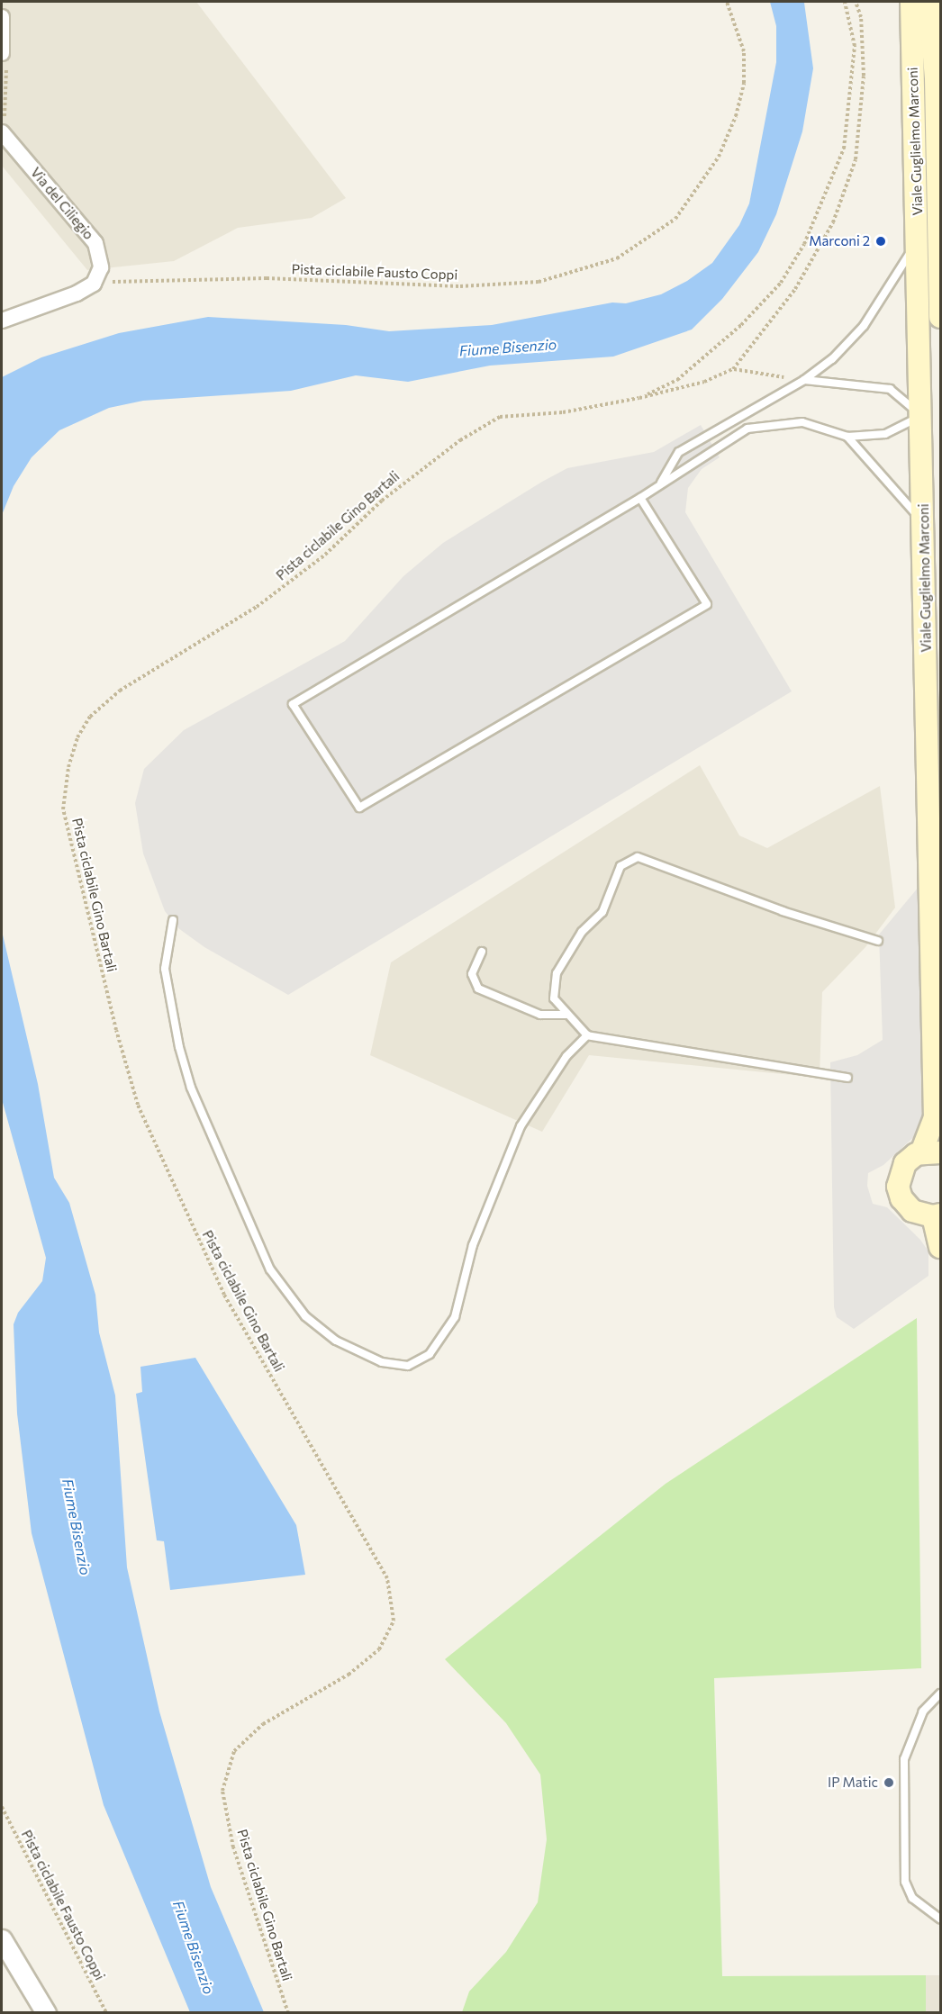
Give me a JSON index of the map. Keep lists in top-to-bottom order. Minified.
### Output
{"streets":{"main road":["Viale Guglielmo Marconi"],"street":["Via del Ciliegio"],"path":["Pista ciclabile Fausto Coppi","Pista ciclabile Gino Bartali"]},"crossings":[["Via del Ciliegio","Pista ciclabile Fausto Coppi"]],"water":["Fiume Bisenzio"],"places":["Marconi 2","IP Matic"]}
